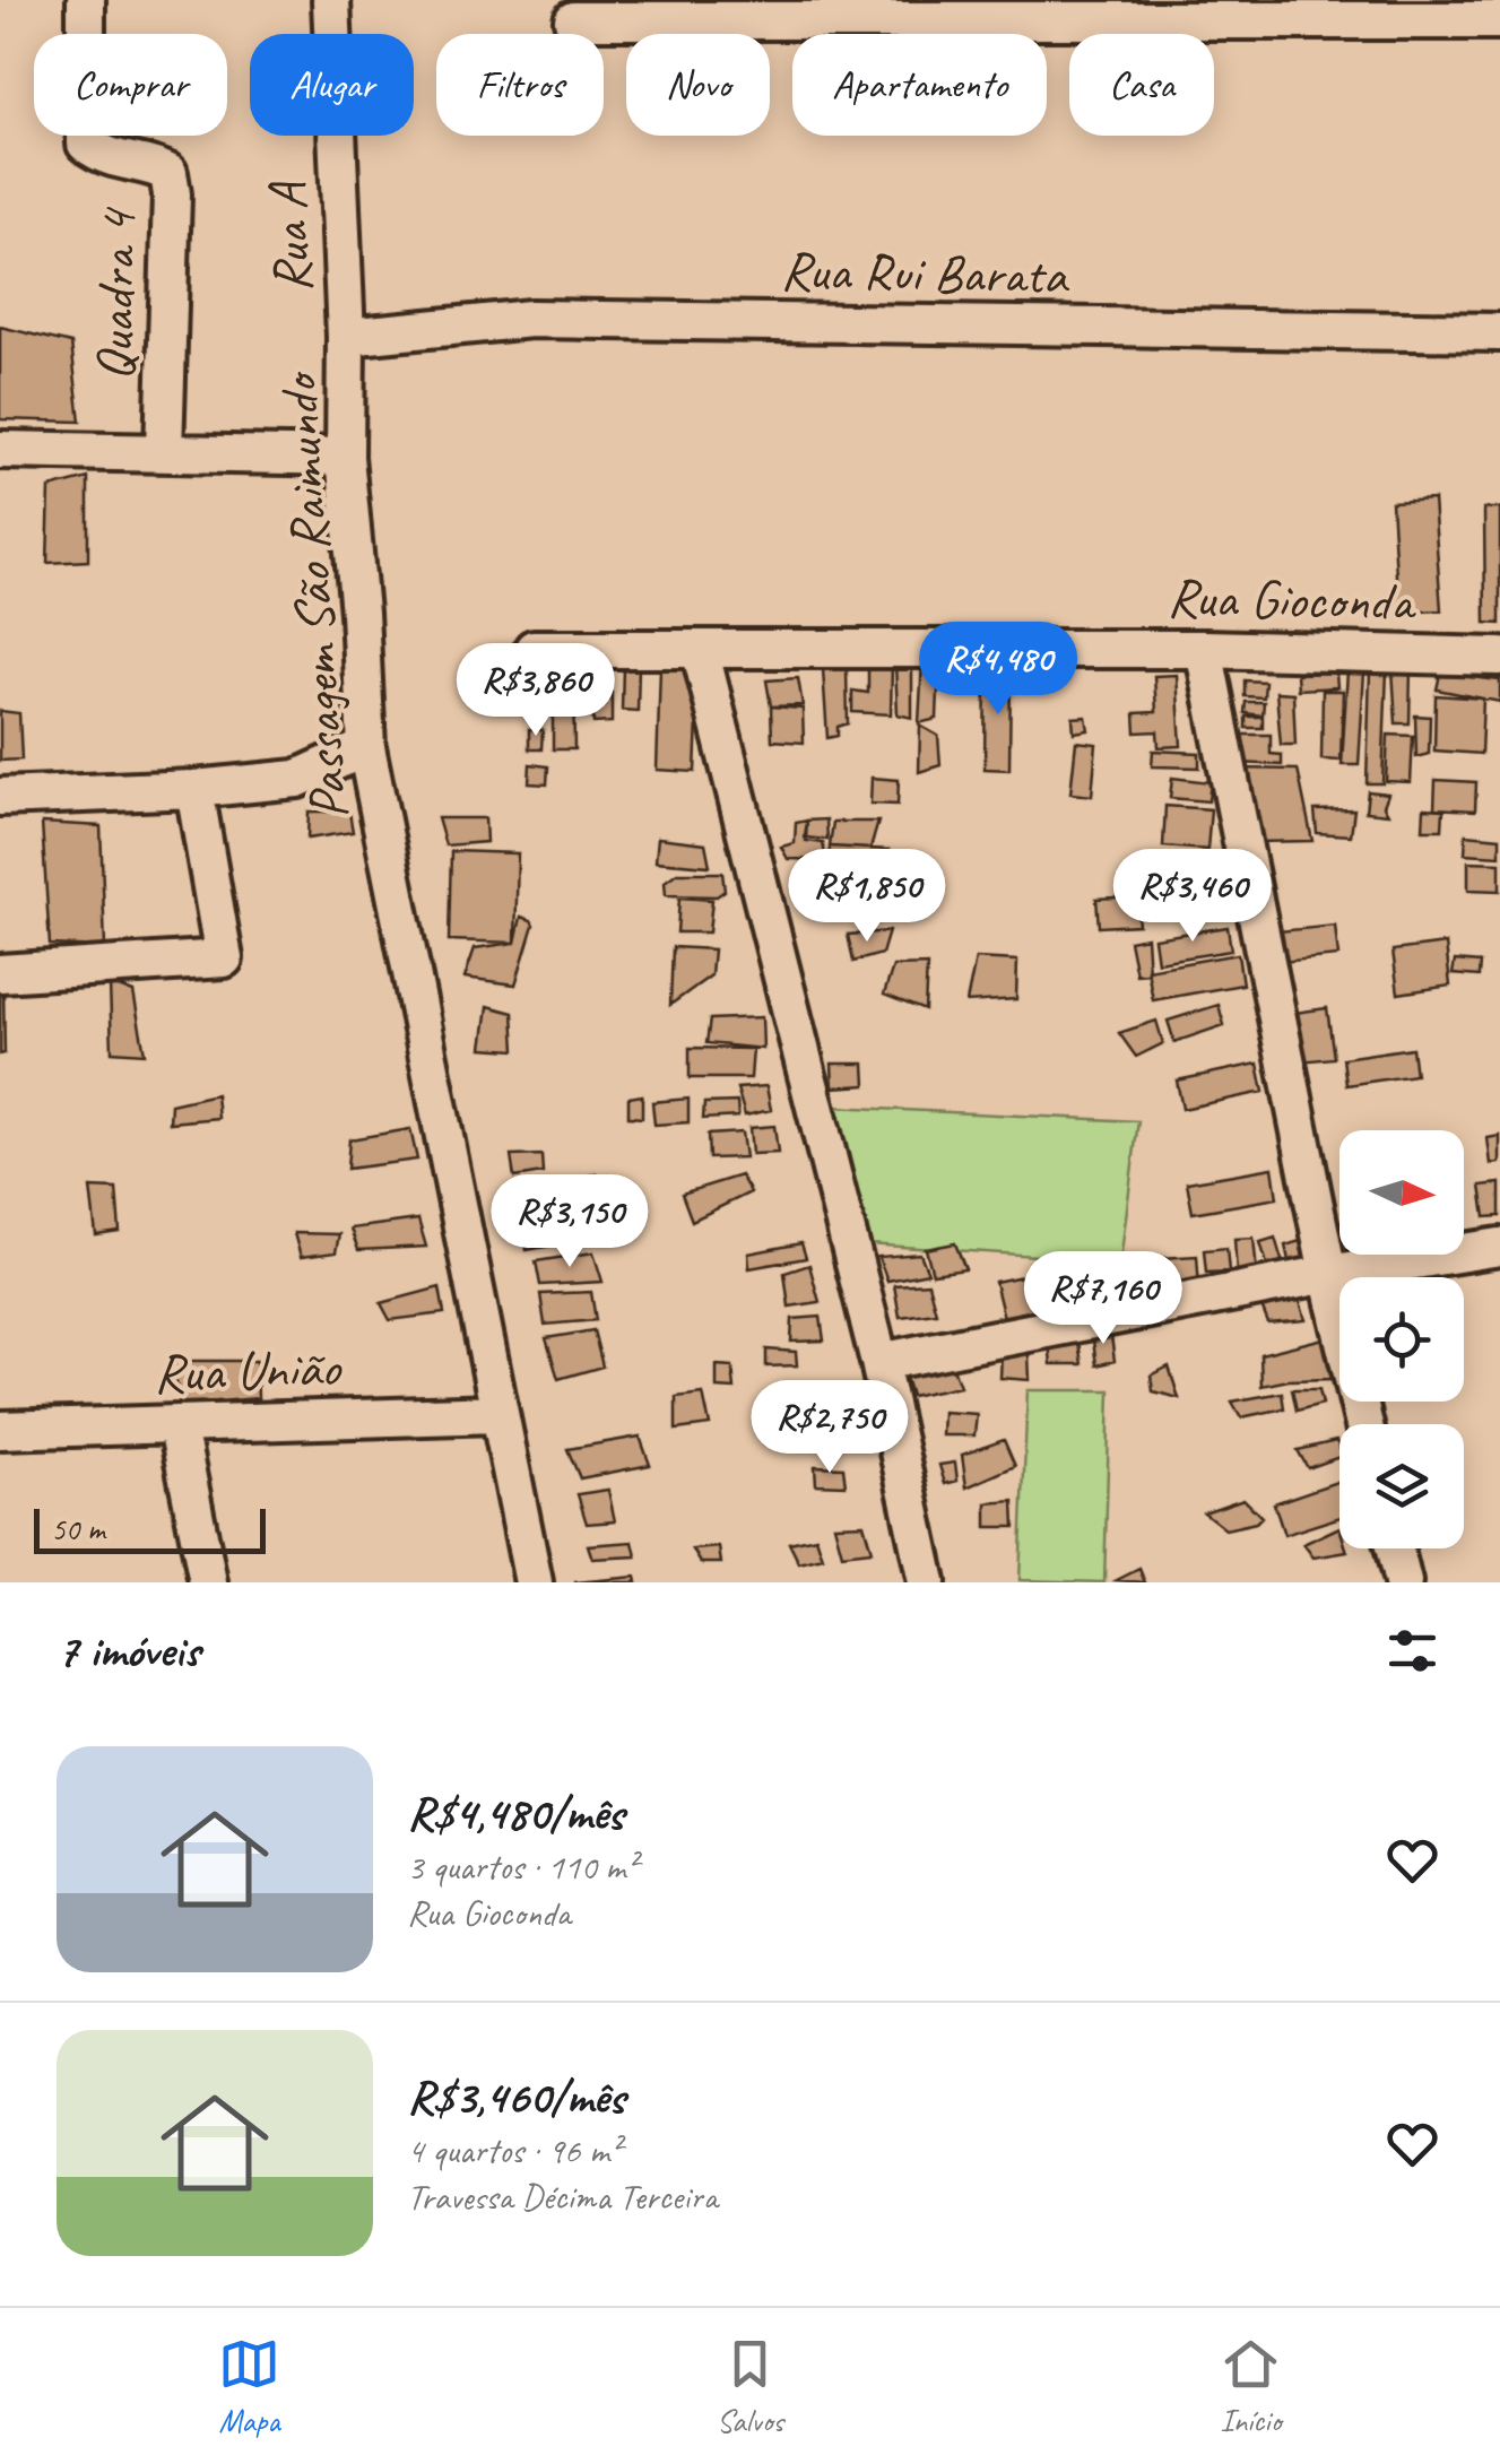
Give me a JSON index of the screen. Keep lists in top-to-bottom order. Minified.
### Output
{"streets":{"street":["Rua A","Rua Rui Barata","Quadra 4","Passagem São Raimundo","Rua Gioconda","Rua União"]},"crossings":[["Rua A","Rua Rui Barata"],["Rua A","Passagem São Raimundo"],["Rua Rui Barata","Passagem São Raimundo"],["Passagem São Raimundo","Rua União"]],"scale_bar":"50 m","north":"right","page":{"chip":["Comprar","Alugar","Filtros","Novo","Apartamento","Casa"],"price":["R$4,480","R$3,860","R$1,850","R$3,460","R$3,150","R$7,160","R$2,750"],"scale":"50 m","heading":"7 imóveis","list":[{"name":"R$4,480/mês","note":"3 quartos · 110 m² · Rua Gioconda"},{"name":"R$3,460/mês","note":"4 quartos · 96 m² · Travessa Décima Terceira"}],"tabs":["Mapa","Salvos","Início"]}}
